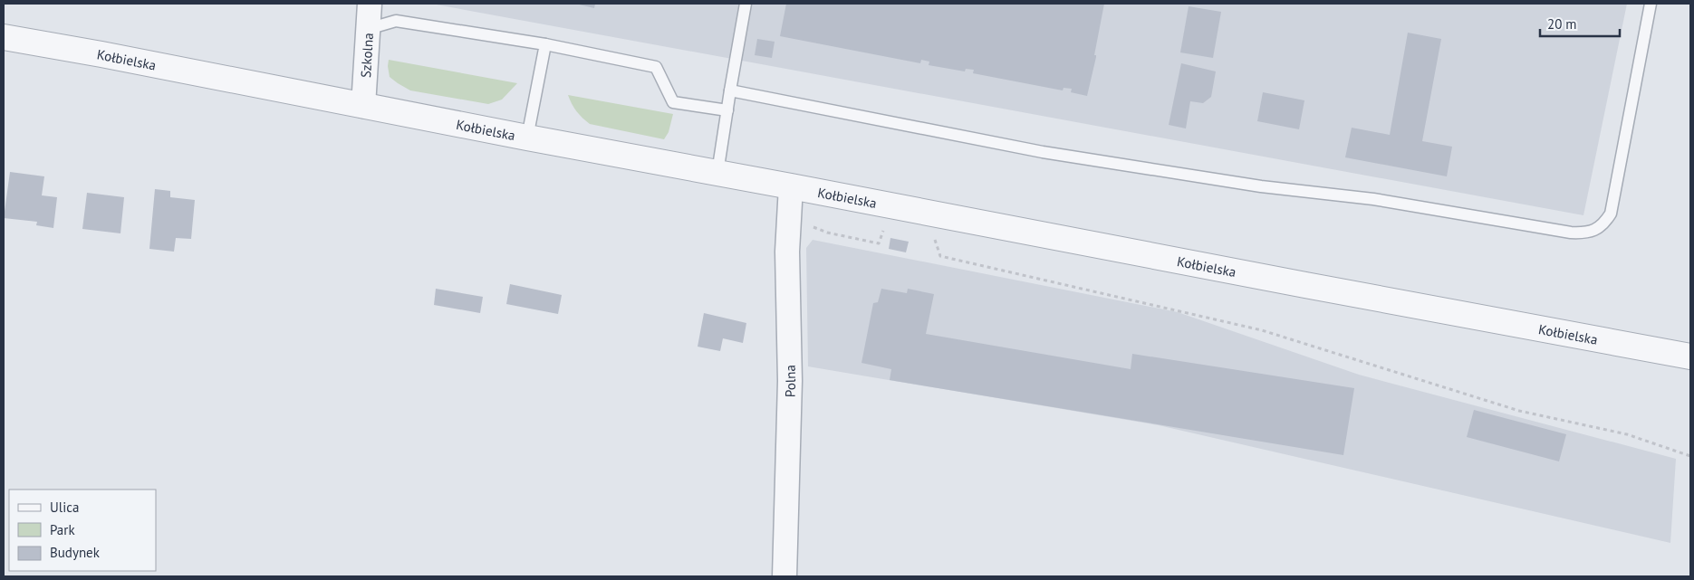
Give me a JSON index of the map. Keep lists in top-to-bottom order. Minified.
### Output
{"streets":{"street":["Szkolna","Kołbielska","Polna"]},"crossings":[["Szkolna","Kołbielska"],["Kołbielska","Polna"]],"legend":["Ulica","Park","Budynek"],"scale_bar":"20 m"}
